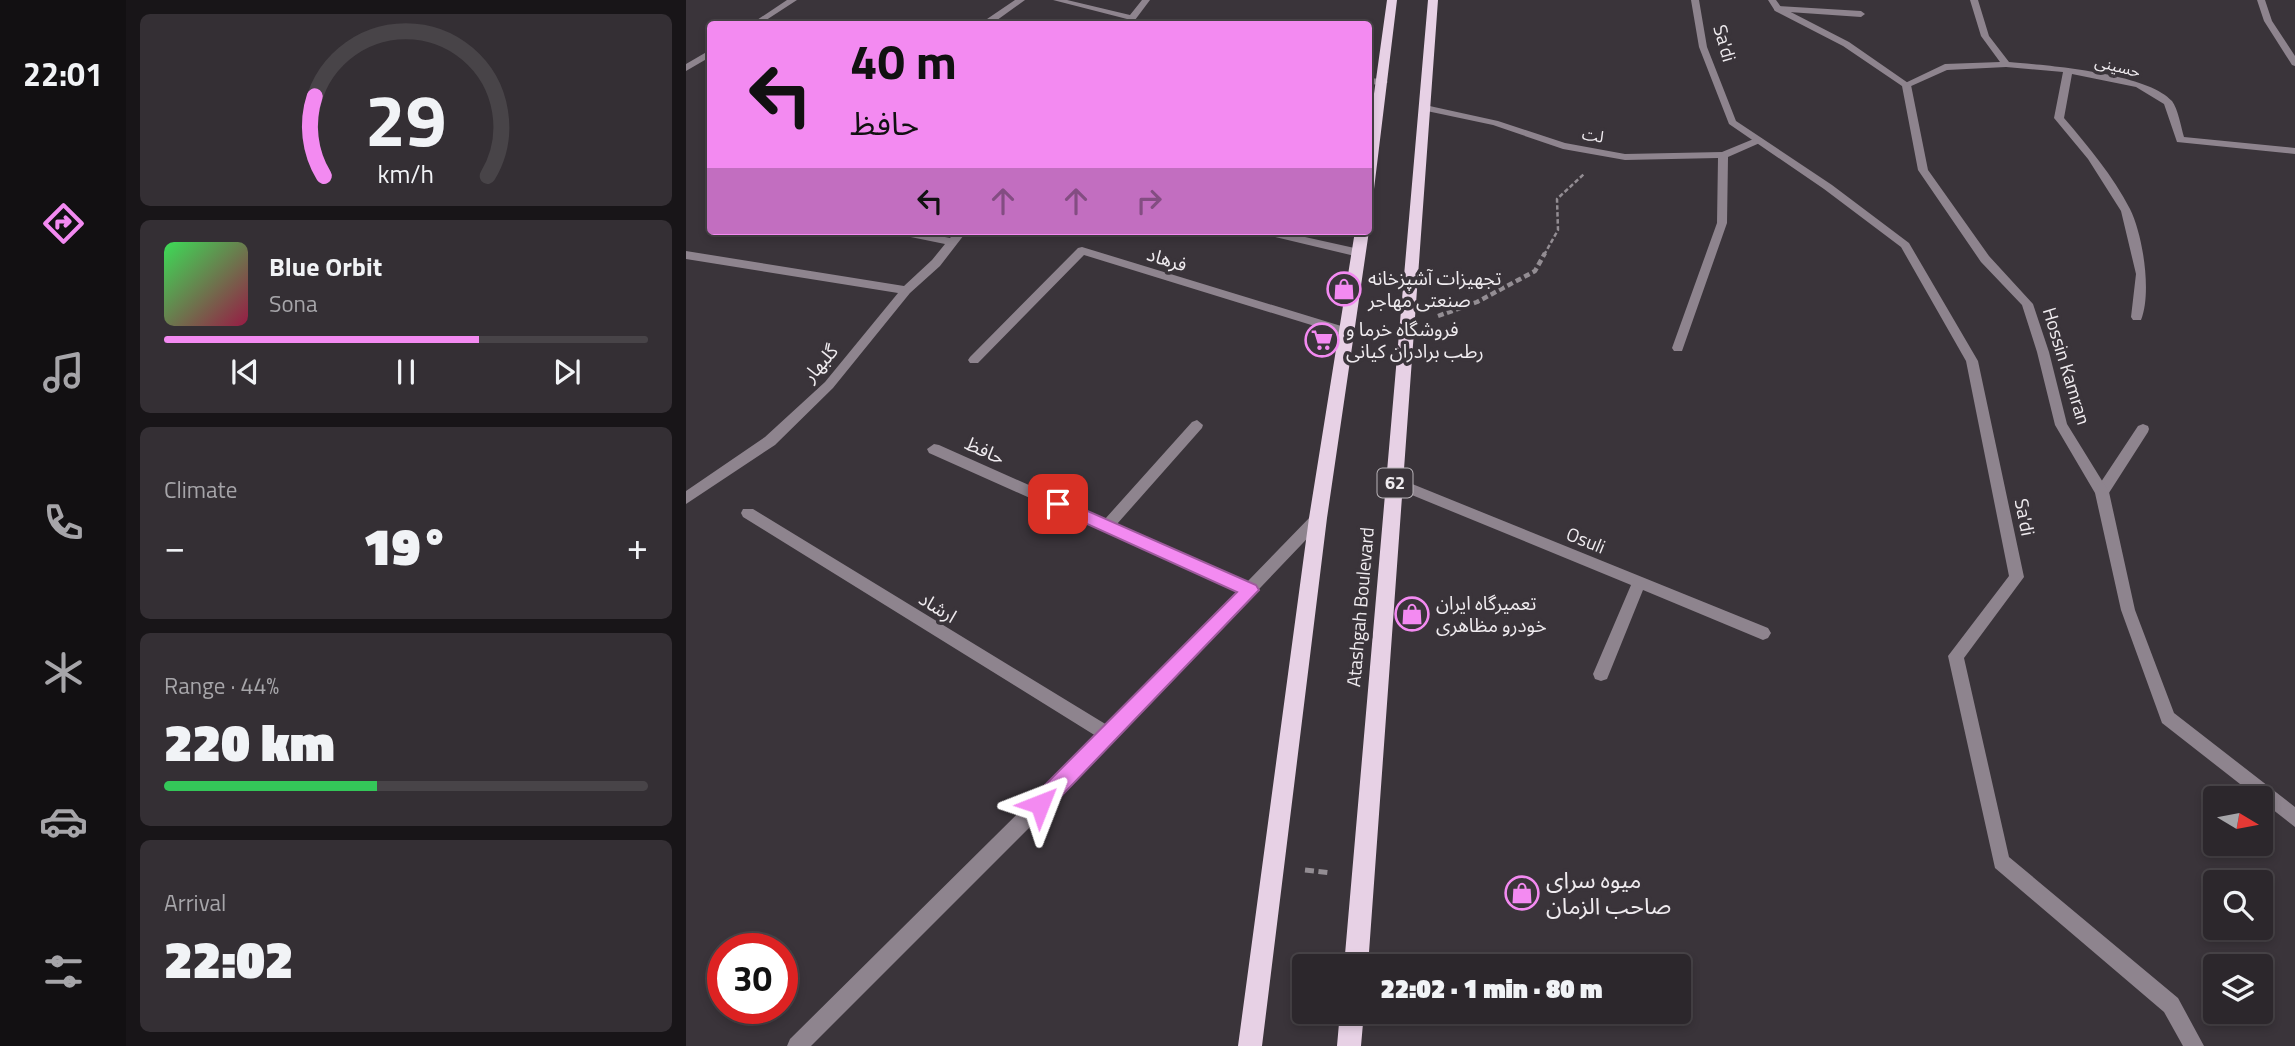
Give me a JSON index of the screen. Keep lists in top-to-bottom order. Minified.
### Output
{"streets":{"main road":["62","Atashgah Boulevard"],"street":["Sa'di","حسینی","لت","فرهاد","گلبهار","Hossin Kamran","حافظ","Osuli","ارشاد"]},"crossings":[["Sa'di","لت"],["حسینی","Hossin Kamran"],["لت","Atashgah Boulevard"],["Osuli","Atashgah Boulevard"]],"places":{"shop":["تجهیزات آشپزخانه صنعتی مهاجر","تعمیرگاه ایران خودرو مظاهری","میوه سرای صاحب الزمان"],"supermarket":["فروشگاه خرما و رطب برادران کیانی"]},"north":"right","page":{"tabs":"22:01","turn":["40 m","حافظ"],"song":["Blue Orbit","Sona"],"tile":["Climate",["Range · 44%","220 km"],["Arrival","22:02"]],"heat":["−","19°","+"],"limit":"30","trip":"22:02 · 1 min · 80 m","gauge":["29","km/h"]}}
